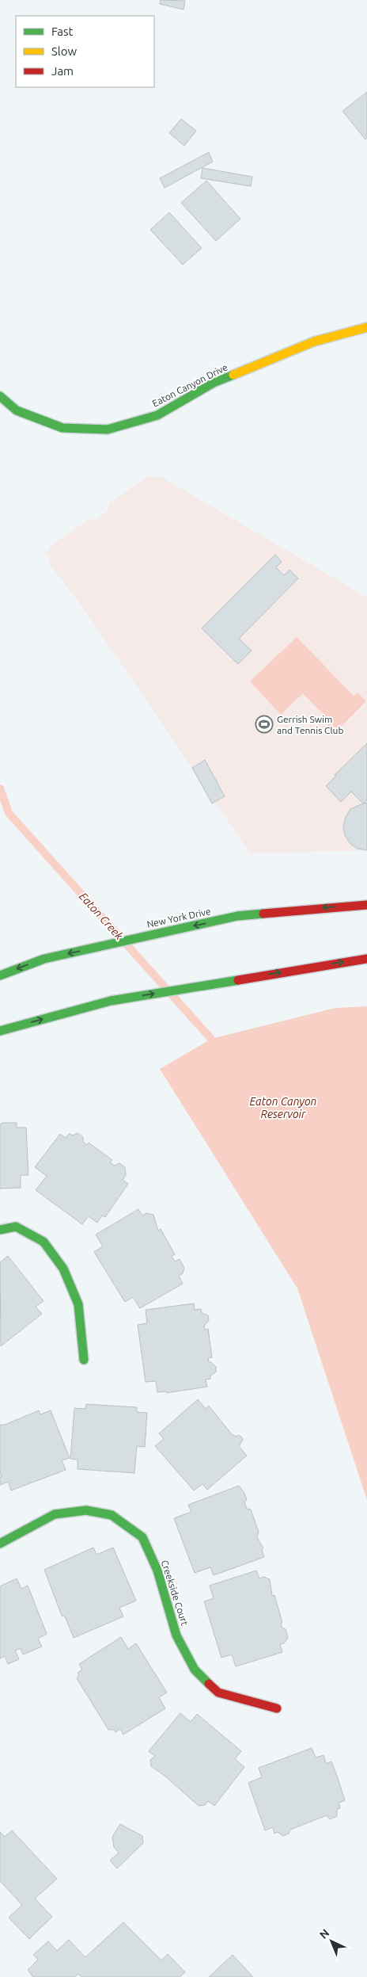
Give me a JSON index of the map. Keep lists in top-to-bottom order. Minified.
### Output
{"streets":{"street":["Eaton Canyon Drive","New York Drive","Creekside Court"]},"water":["Eaton Creek","Eaton Canyon Reservoir"],"places":{"sports":["Gerrish Swim and Tennis Club"]},"legend":["Fast","Slow","Jam"],"north":"top left"}
